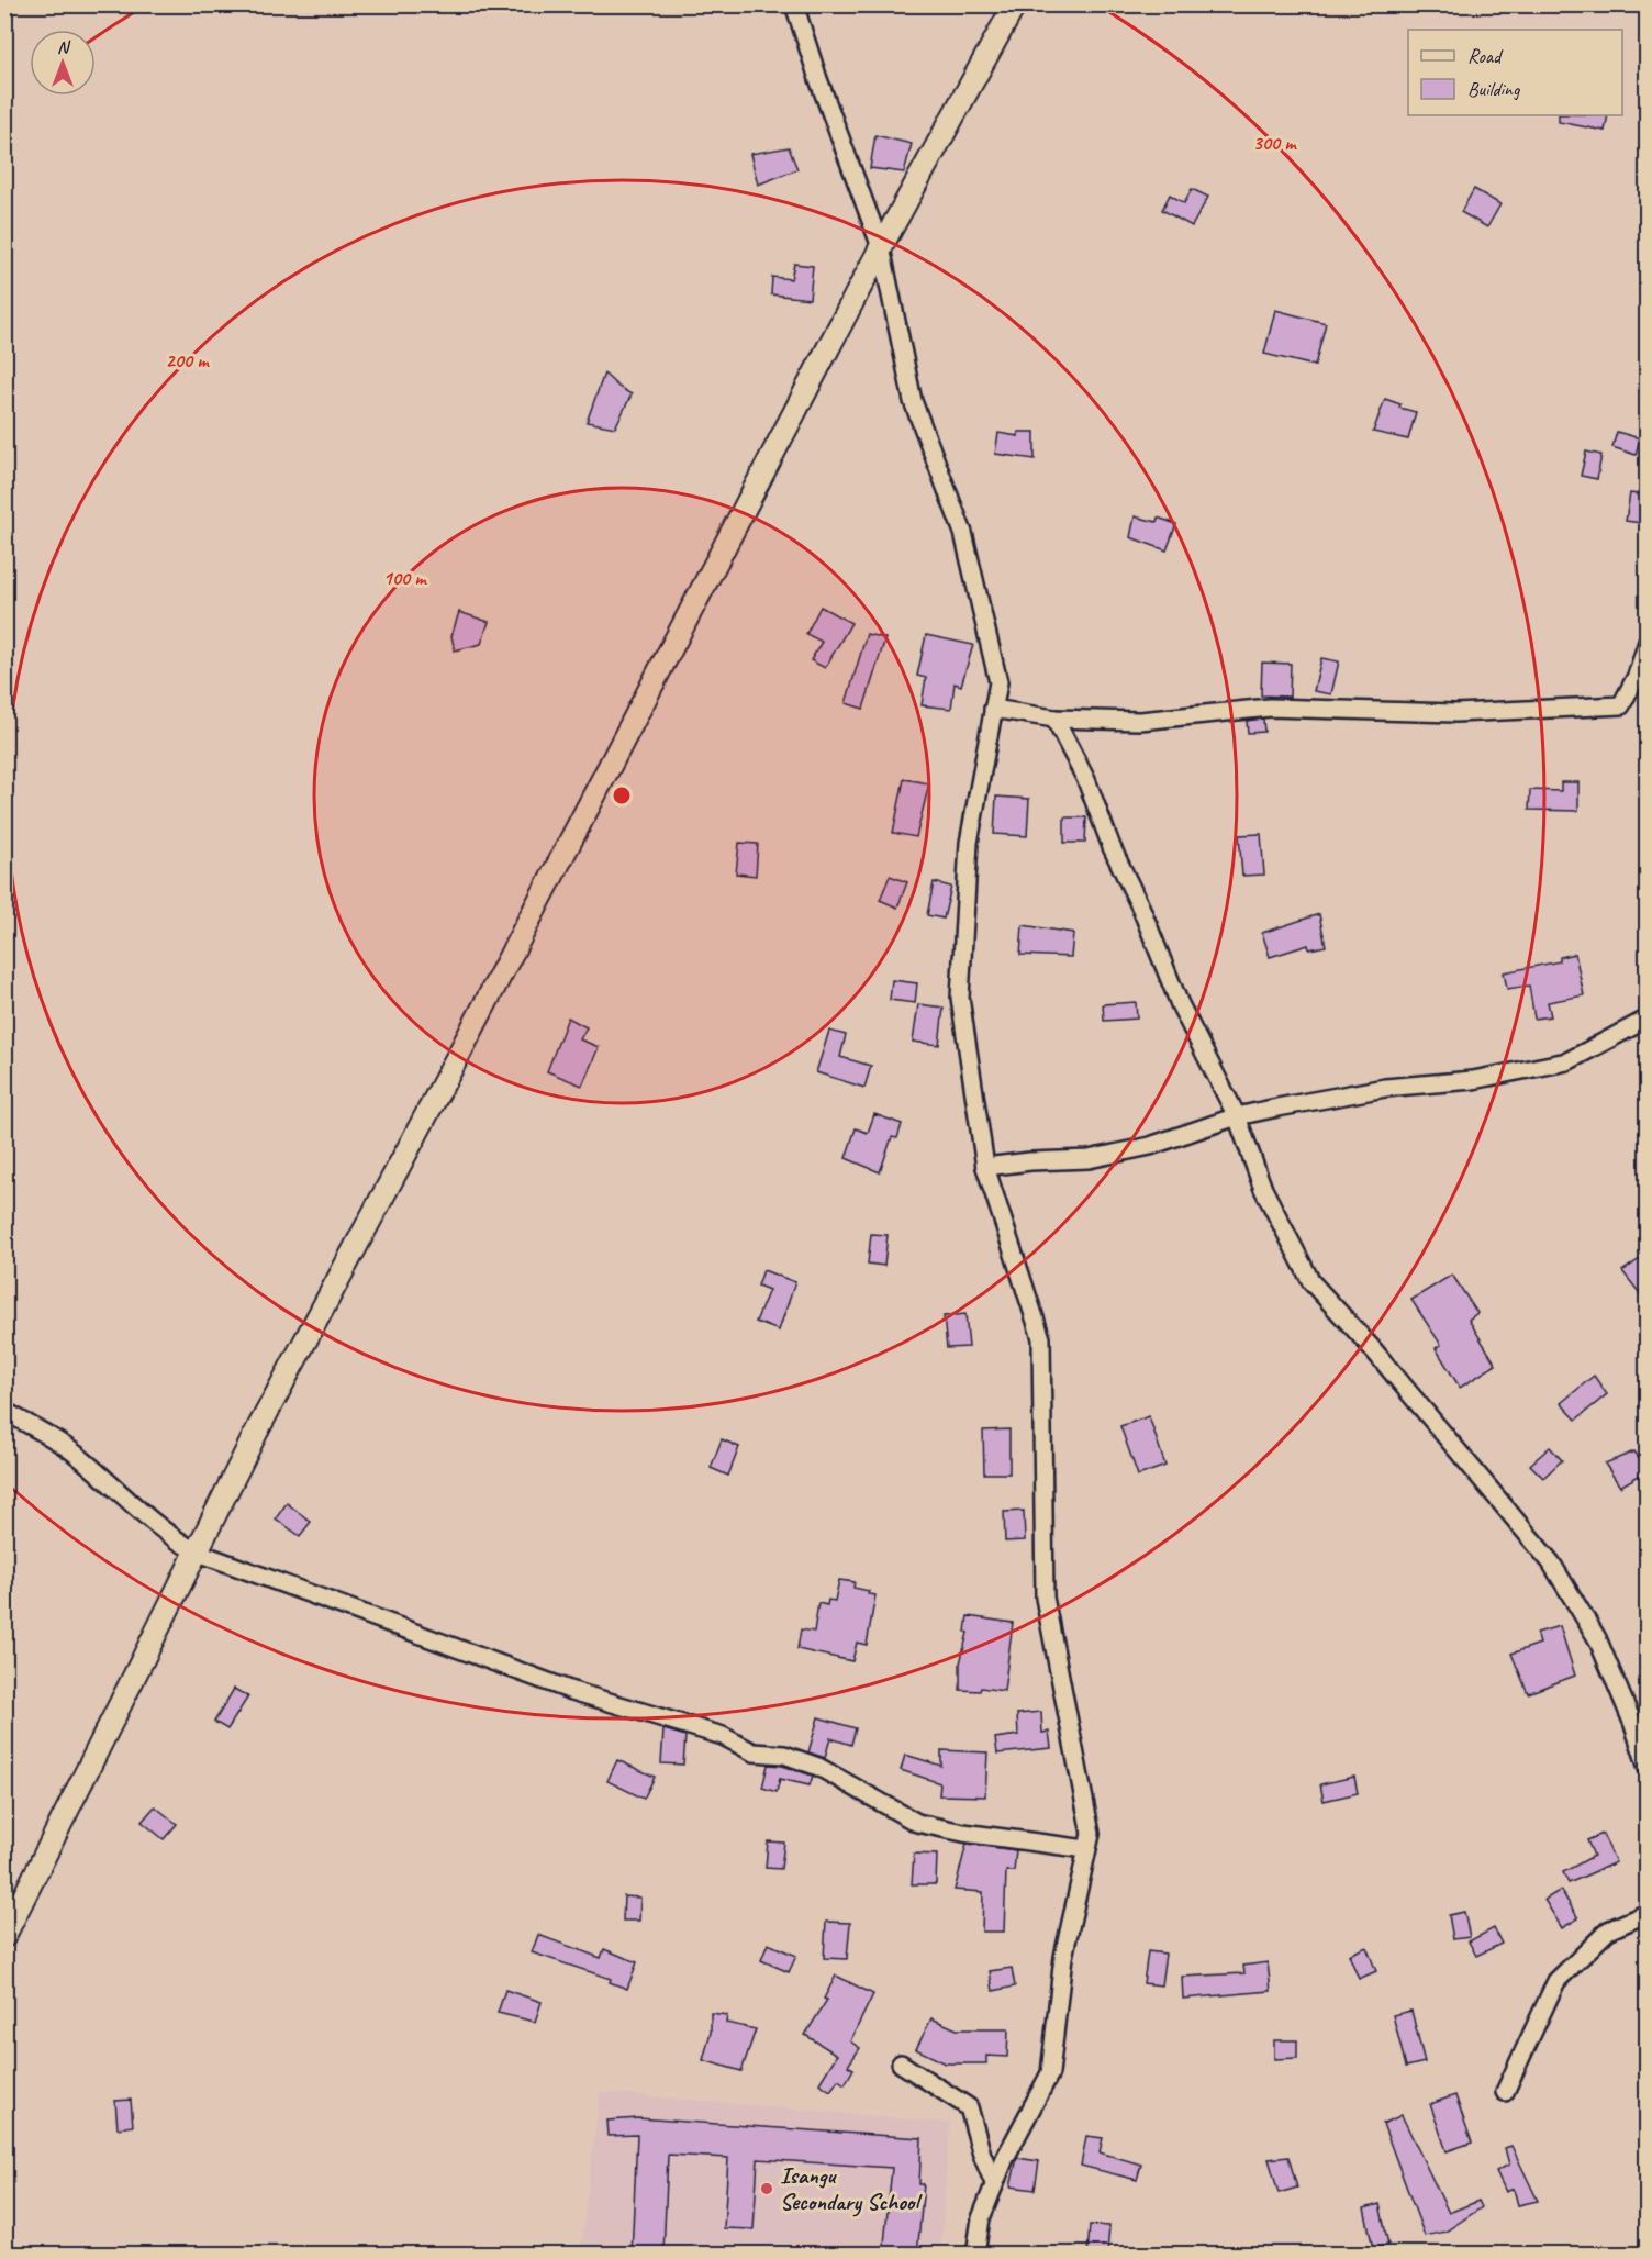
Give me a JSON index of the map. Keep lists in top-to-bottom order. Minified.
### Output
{"places":["Isangu Secondary School"],"legend":["Road","Building"],"north":"top","rings":["300 m","200 m","100 m"]}
